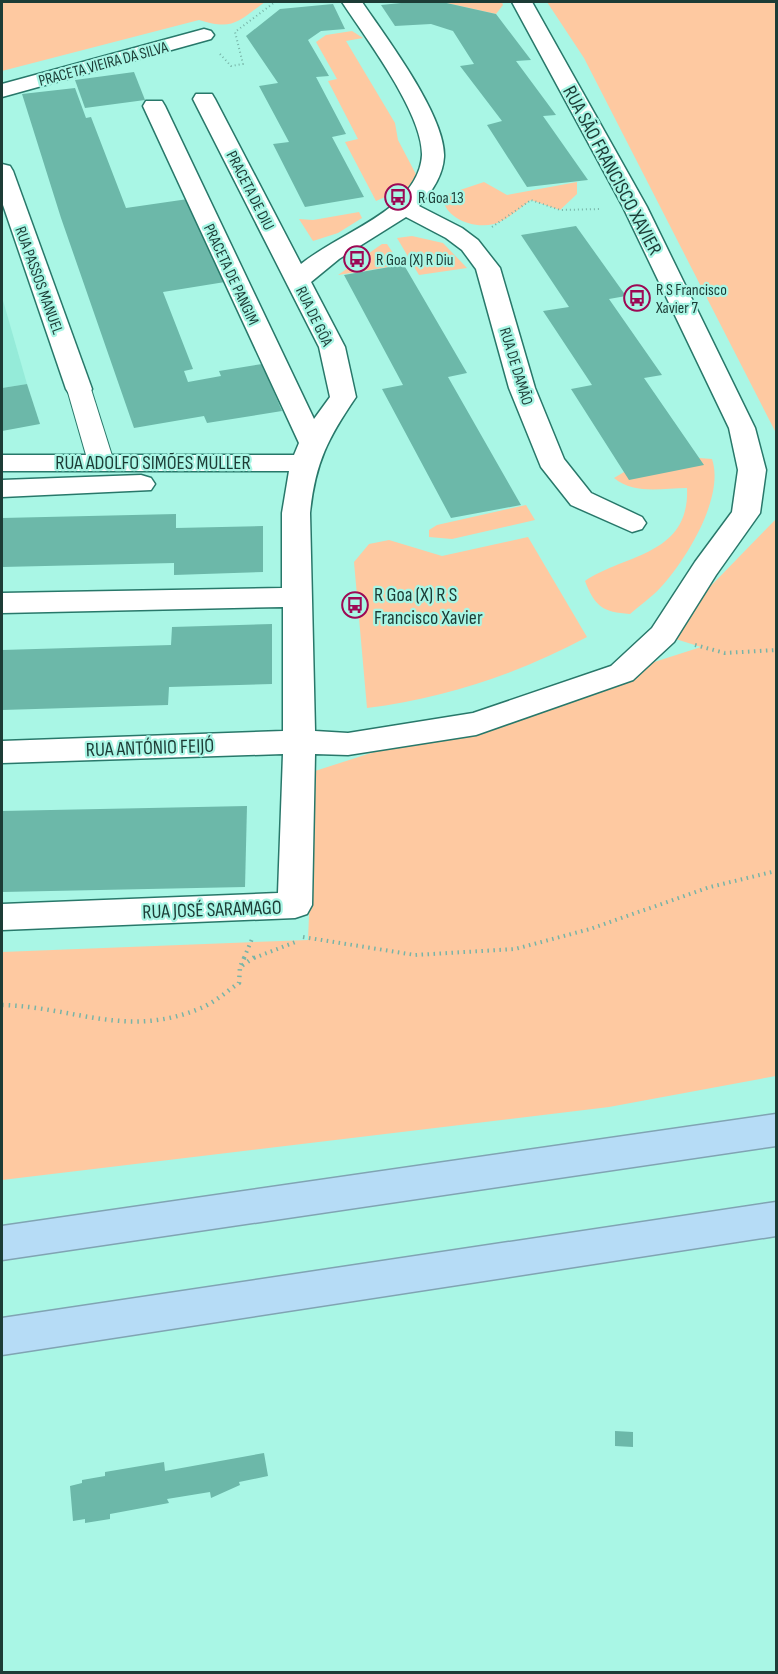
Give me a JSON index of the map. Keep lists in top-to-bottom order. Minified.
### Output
{"streets":{"street":["PRACETA VIEIRA DA SILVA","RUA SÃO FRANCISCO XAVIER","PRACETA DE DIU","PRACETA DE PANGIM","RUA PASSOS MANUEL","RUA DE GÔA","RUA DE DAMÃO","RUA ADOLFO SIMÕES MULLER","RUA ANTÓNIO FEIJÓ","RUA JOSÉ SARAMAGO"]},"crossings":[["RUA SÃO FRANCISCO XAVIER","RUA ANTÓNIO FEIJÓ"],["RUA SÃO FRANCISCO XAVIER","RUA JOSÉ SARAMAGO"],["PRACETA DE DIU","RUA DE GÔA"],["PRACETA DE PANGIM","RUA DE GÔA"],["PRACETA DE PANGIM","RUA ADOLFO SIMÕES MULLER"],["RUA DE GÔA","RUA DE DAMÃO"],["RUA DE GÔA","RUA ADOLFO SIMÕES MULLER"],["RUA ANTÓNIO FEIJÓ","RUA JOSÉ SARAMAGO"]],"places":{"bus stop":["R Goa 13","R Goa (X) R Diu","R S Francisco Xavier 7","R Goa (X) R S Francisco Xavier"]}}
